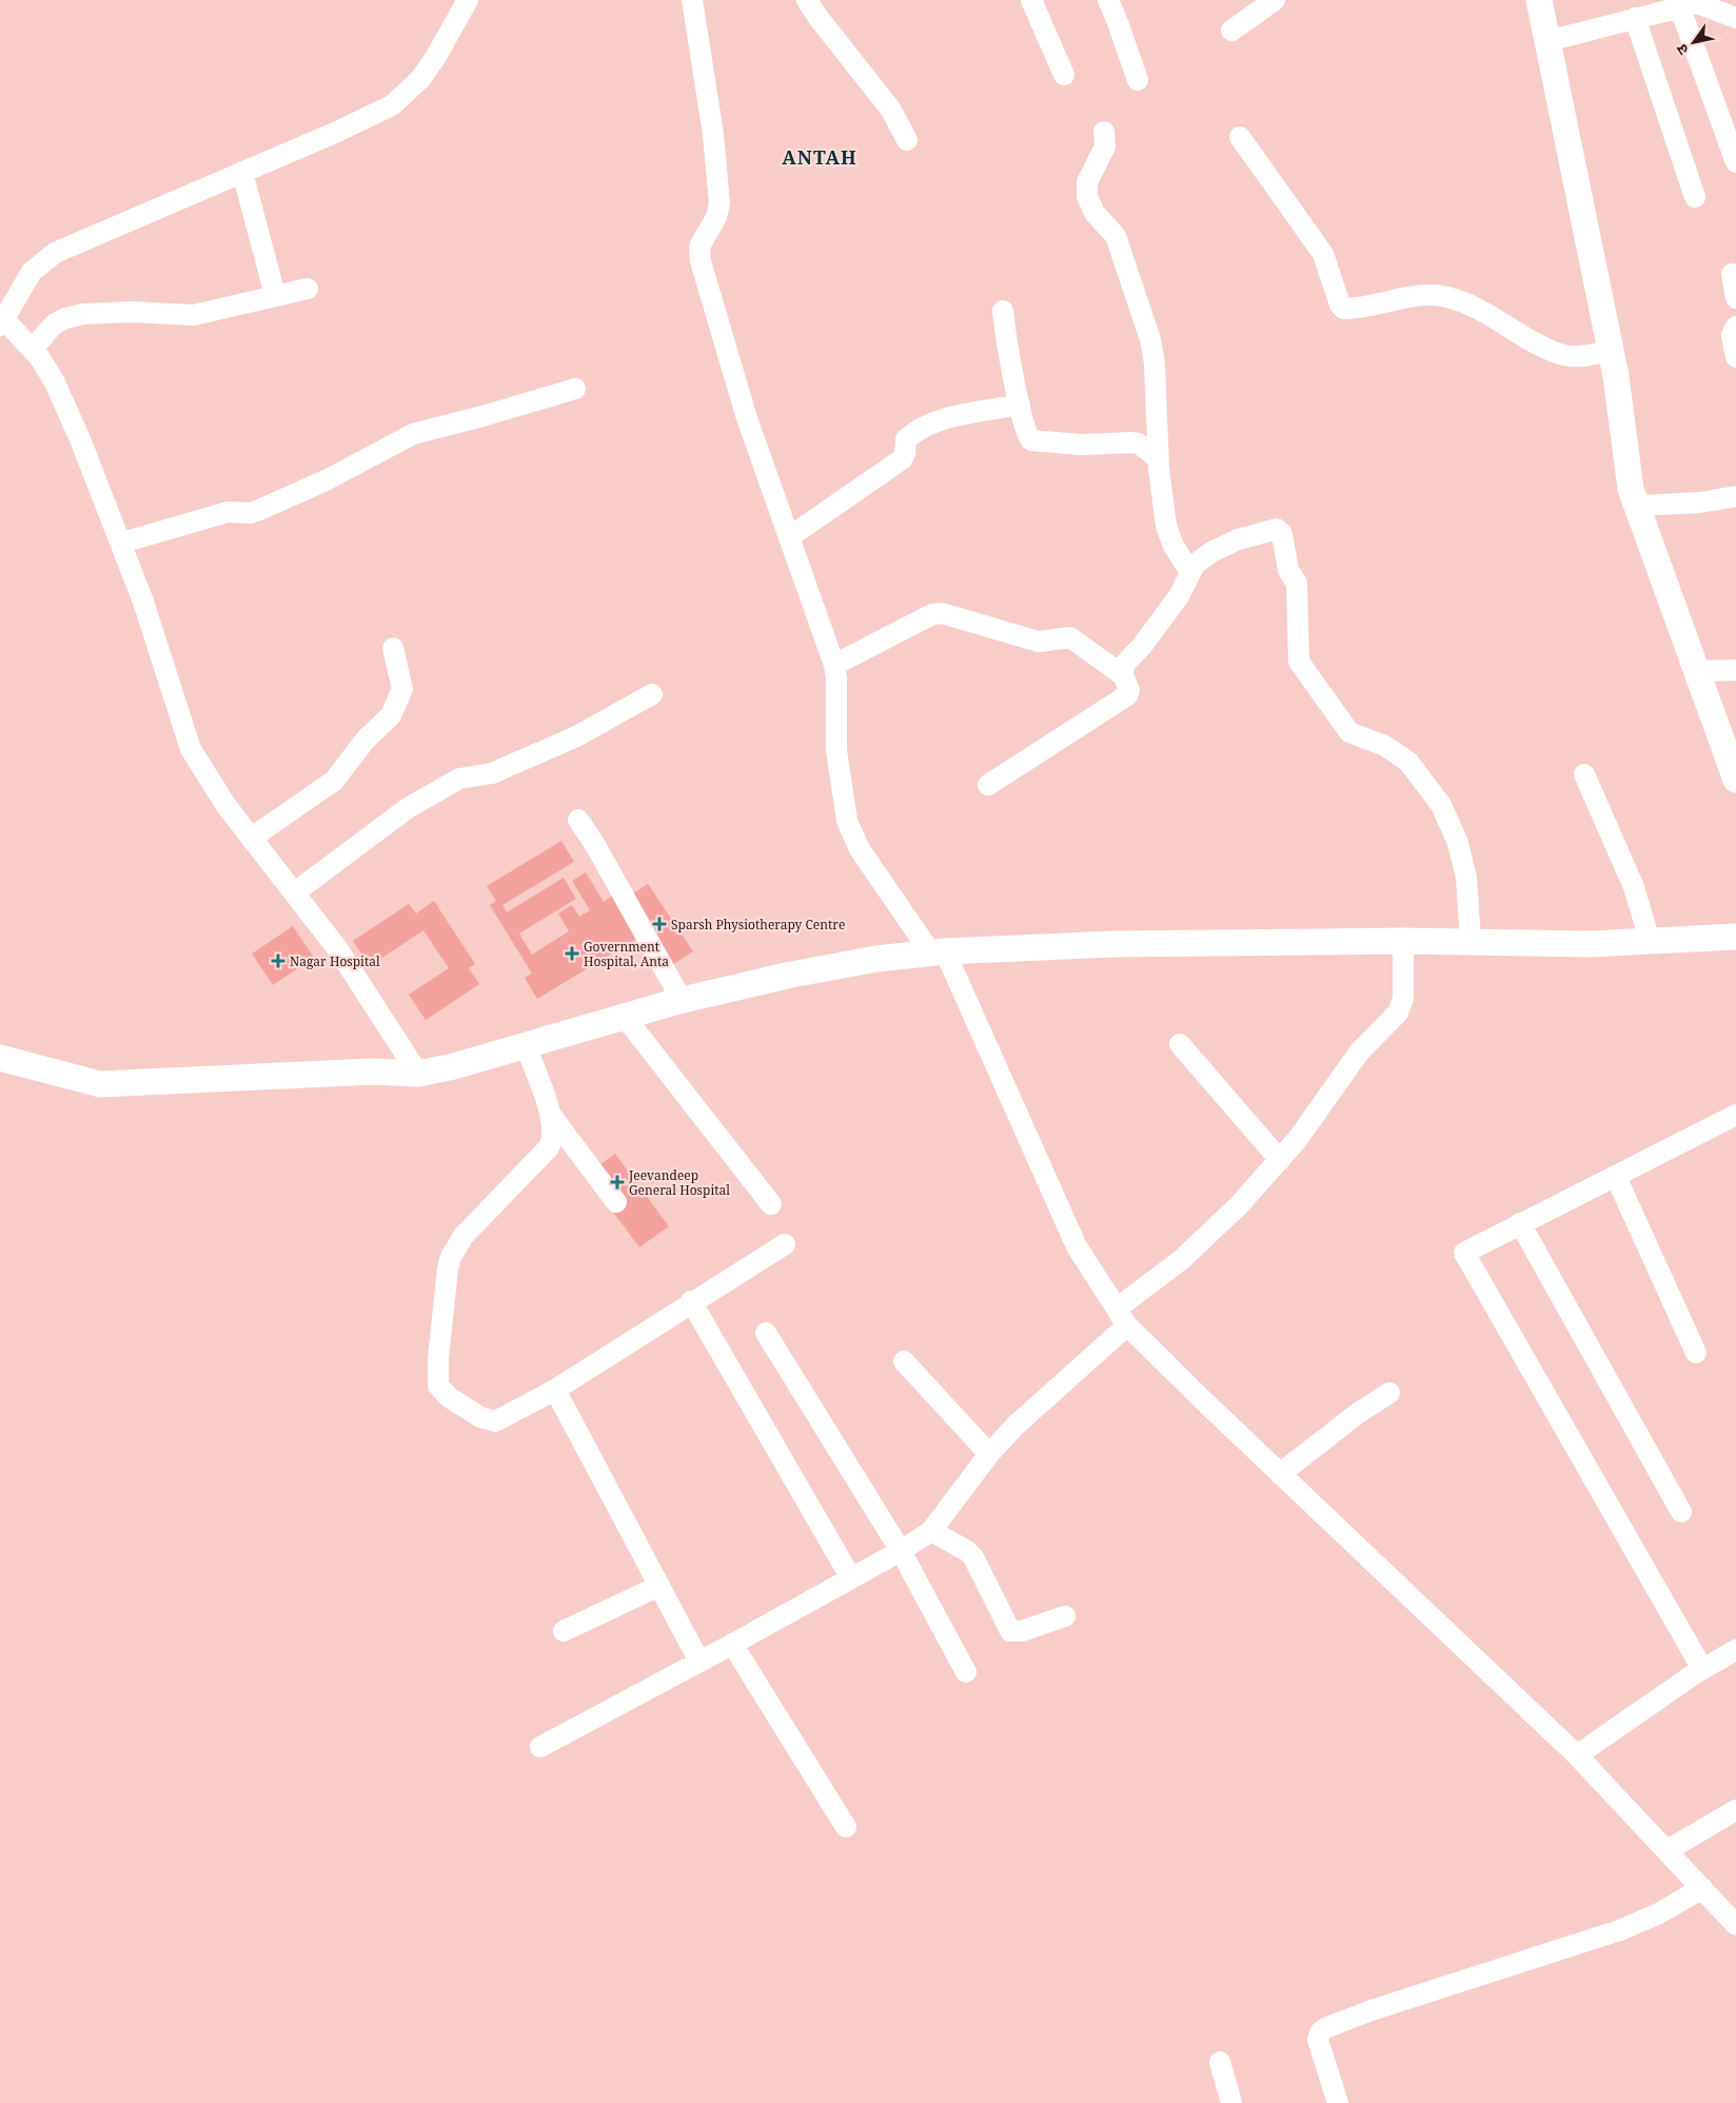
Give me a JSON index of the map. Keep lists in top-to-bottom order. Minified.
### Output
{"districts":["ANTAH"],"places":{"health":["Sparsh Physiotherapy Centre","Government Hospital, Anta","Nagar Hospital","Jeevandeep General Hospital"]},"north":"bottom left"}
